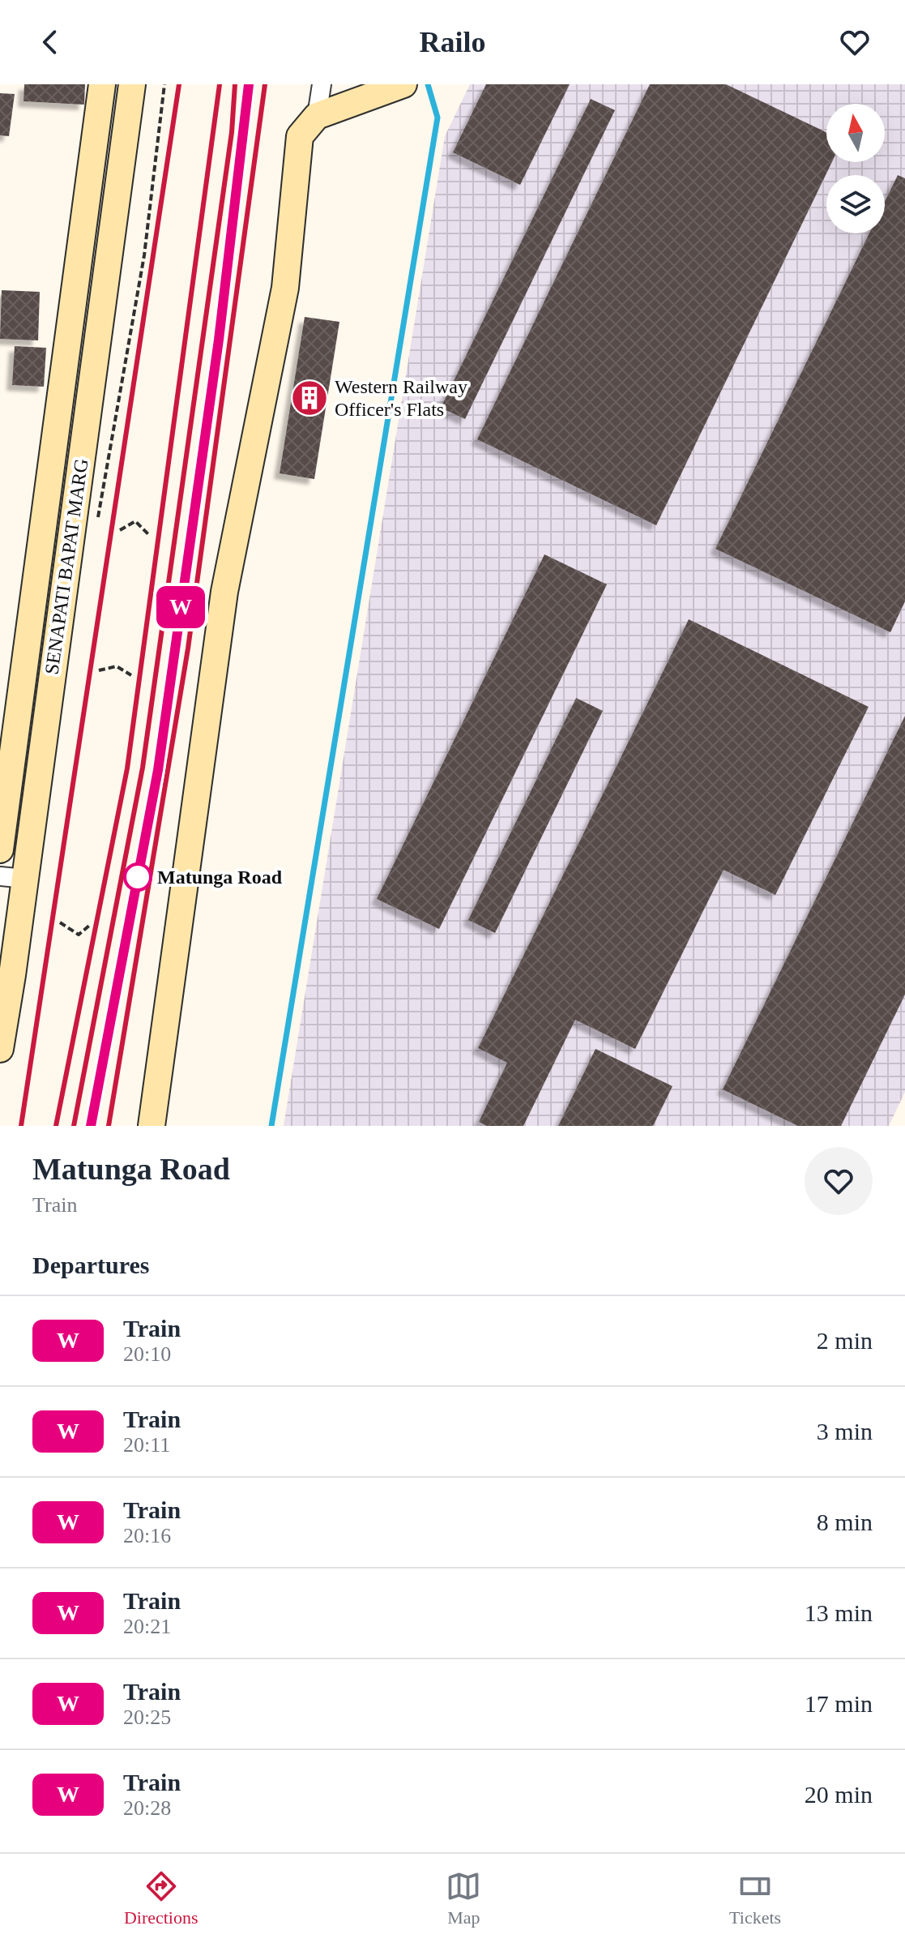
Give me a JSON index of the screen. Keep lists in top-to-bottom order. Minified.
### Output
{"streets":{"main road":["SENAPATI BAPAT MARG"]},"places":{"building":["Western Railway Officer's Flats"],"other":["Matunga Road"]},"north":"top","page":{"header":"Railo","on_map":"W","heading":[["Matunga Road","Train"],"Departures"],"list":[{"mark":"W","name":"Train","note":"20:10","value":"2 min"},{"mark":"W","name":"Train","note":"20:11","value":"3 min"},{"mark":"W","name":"Train","note":"20:16","value":"8 min"},{"mark":"W","name":"Train","note":"20:21","value":"13 min"},{"mark":"W","name":"Train","note":"20:25","value":"17 min"},{"mark":"W","name":"Train","note":"20:28","value":"20 min"}],"tabs":["Directions","Map","Tickets"]}}
